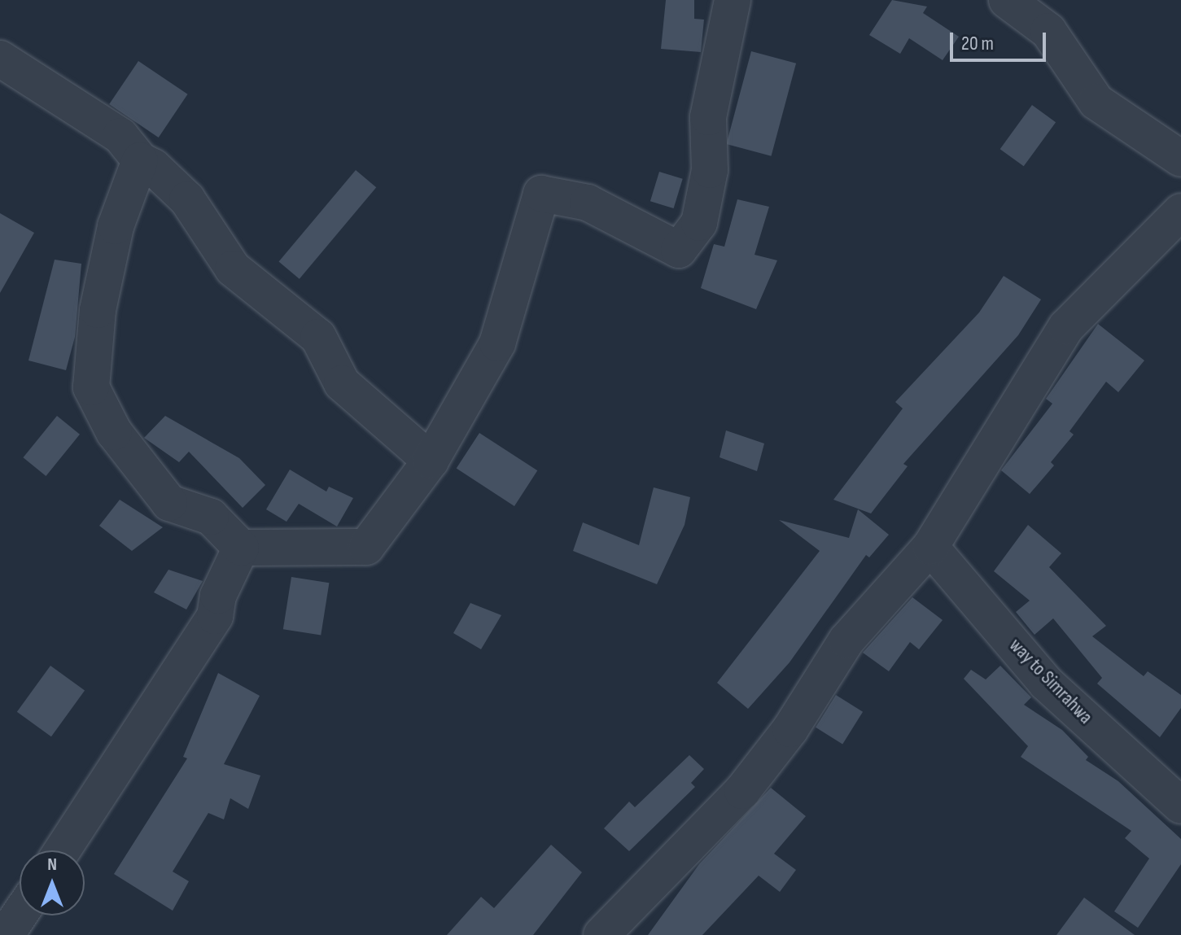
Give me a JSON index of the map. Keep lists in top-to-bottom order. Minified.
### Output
{"streets":{"street":["way to Simrahwa"]},"scale_bar":"20 m","north":"top"}
